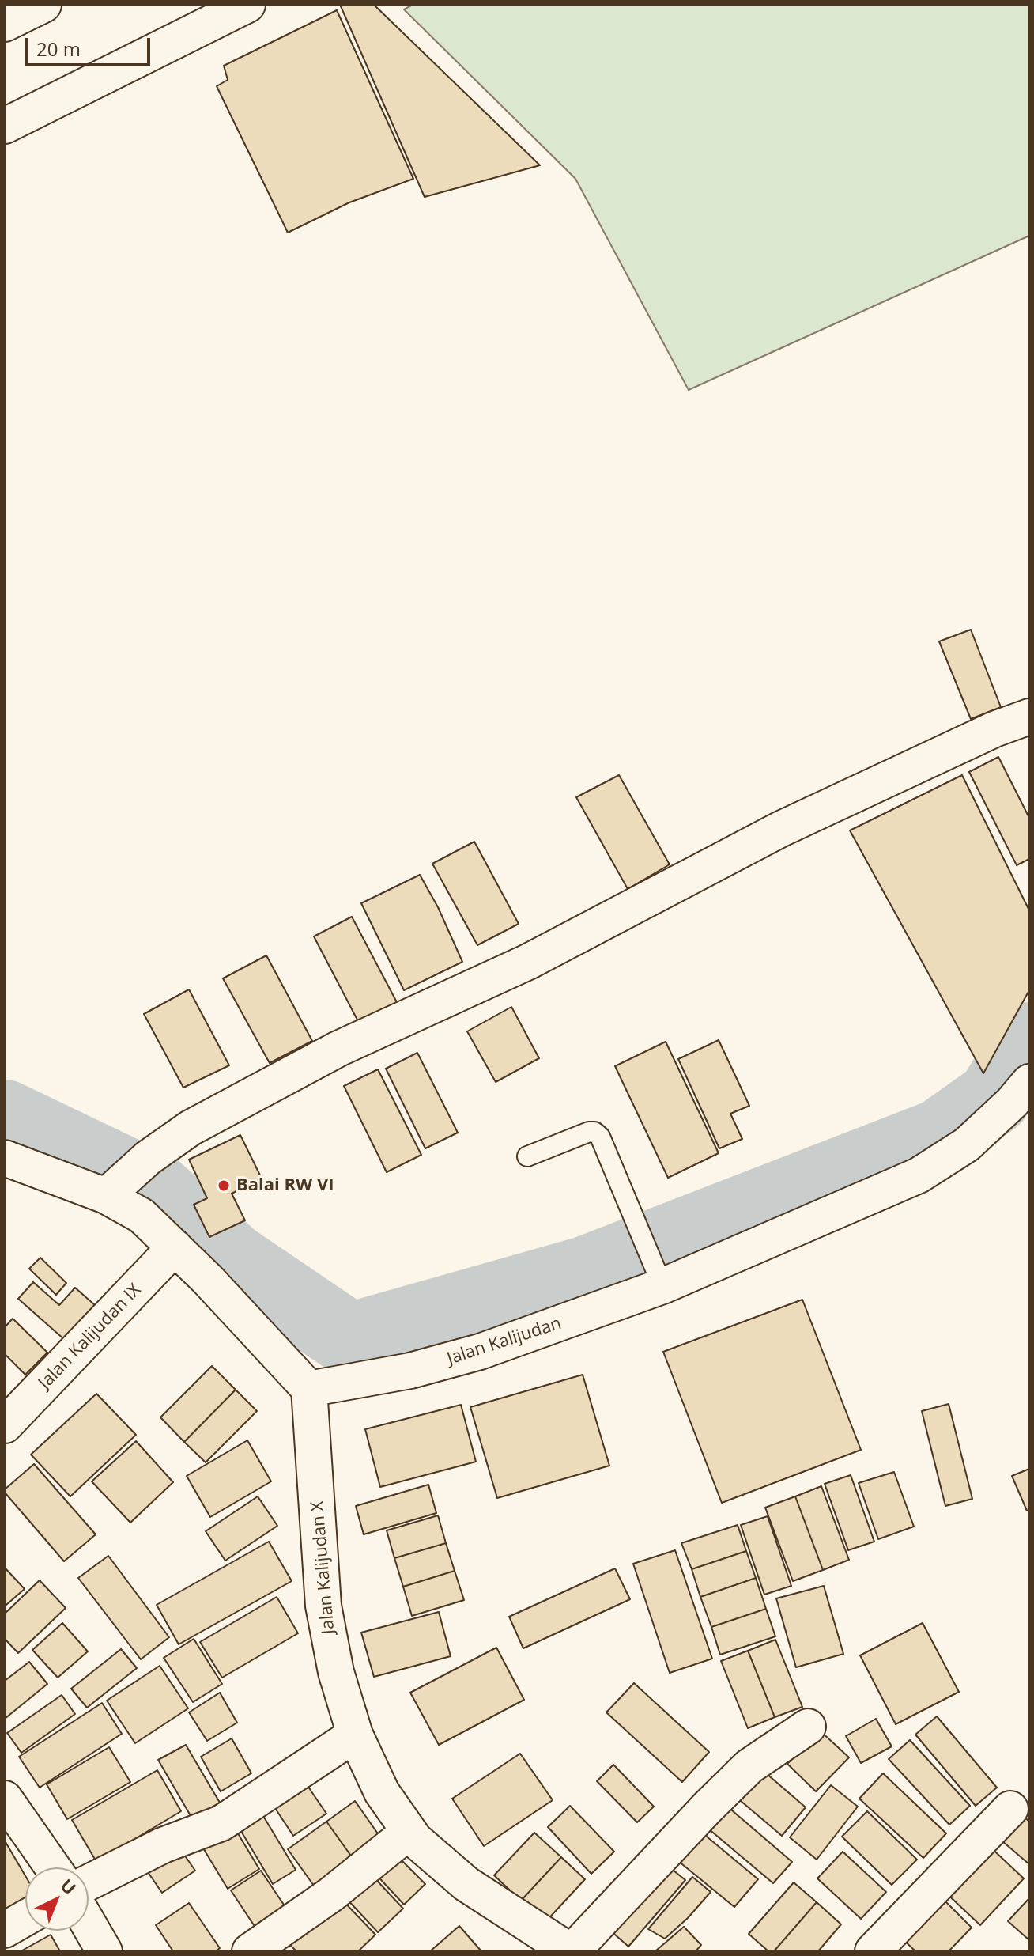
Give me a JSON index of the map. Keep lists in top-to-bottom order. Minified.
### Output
{"streets":{"street":["Jalan Kalijudan IX","Jalan Kalijudan","Jalan Kalijudan X"]},"crossings":[["Jalan Kalijudan","Jalan Kalijudan X"]],"places":["Balai RW VI"],"scale_bar":"20 m","north":"top right"}
